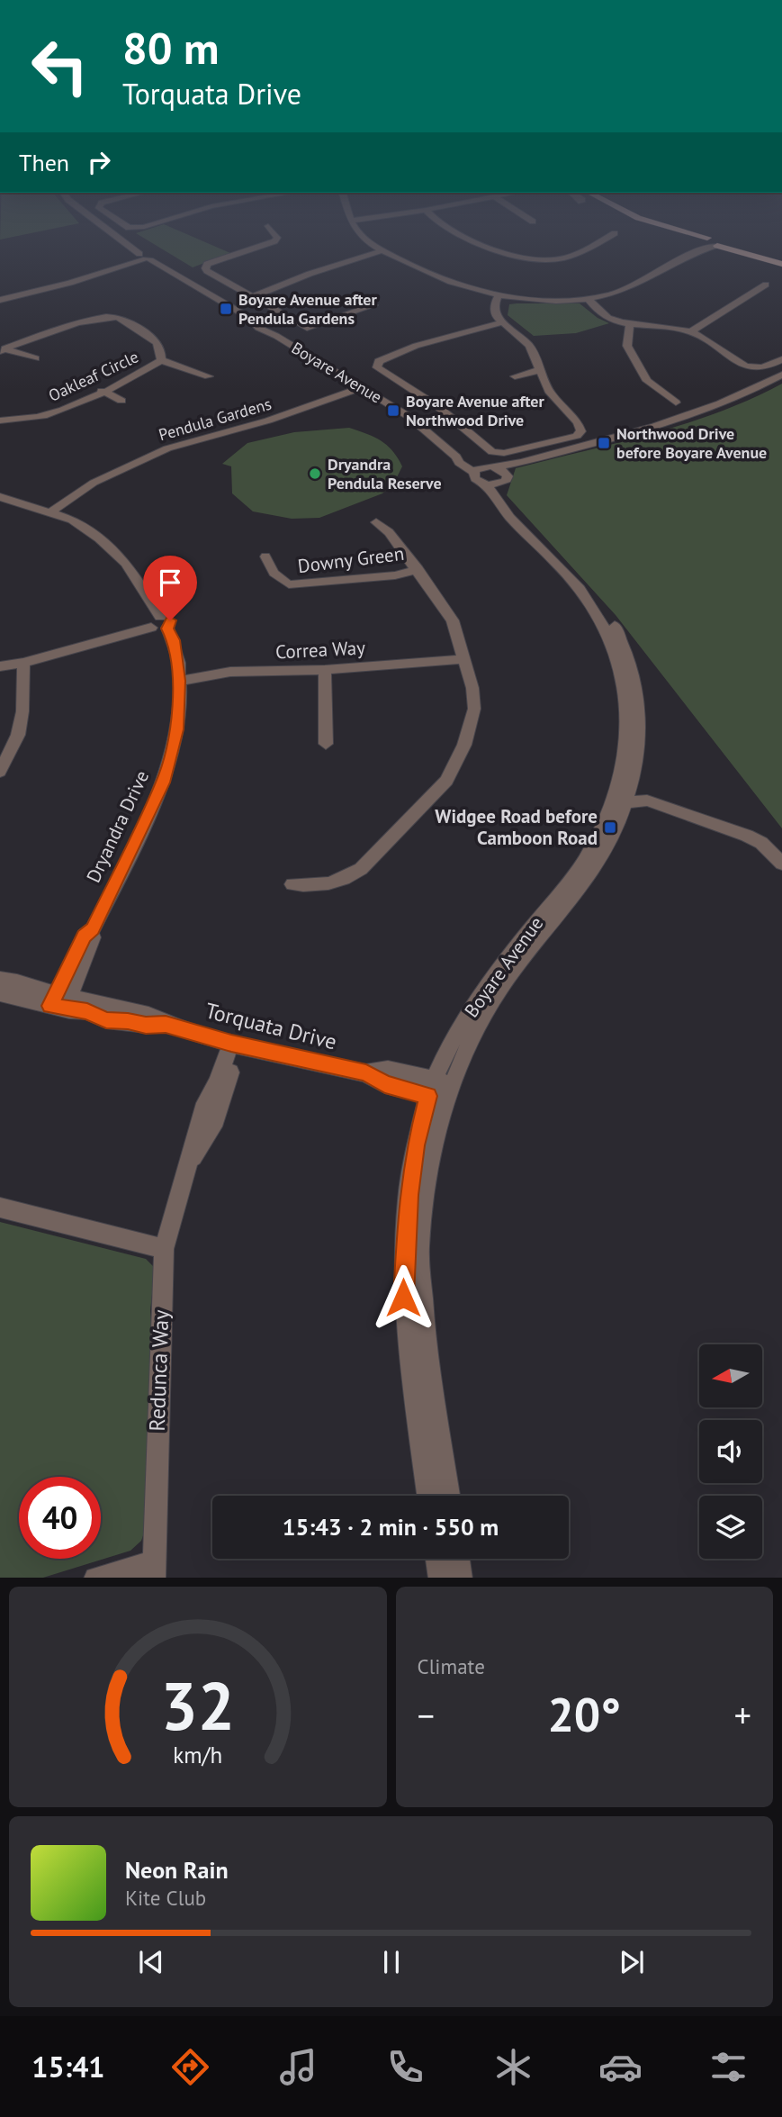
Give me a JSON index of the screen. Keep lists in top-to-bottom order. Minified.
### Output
{"streets":{"street":["Boyare Avenue","Oakleaf Circle","Pendula Gardens","Downy Green","Correa Way","Dryandra Drive","Torquata Drive","Redunca Way"]},"crossings":[["Boyare Avenue","Pendula Gardens"],["Boyare Avenue","Torquata Drive"],["Pendula Gardens","Dryandra Drive"],["Correa Way","Dryandra Drive"],["Dryandra Drive","Torquata Drive"],["Torquata Drive","Redunca Way"]],"places":{"transit":["Boyare Avenue after Pendula Gardens","Boyare Avenue after Northwood Drive","Northwood Drive before Boyare Avenue","Widgee Road before Camboon Road"],"other":["Dryandra Pendula Reserve"]},"north":"left","page":{"turn":["80 m","Torquata Drive"],"then":"Then","limit":"40","trip":"15:43 · 2 min · 550 m","tile":"Climate","heat":["−","20°","+"],"song":["Neon Rain","Kite Club"],"tabs":"15:41","gauge":["32","km/h"]}}
